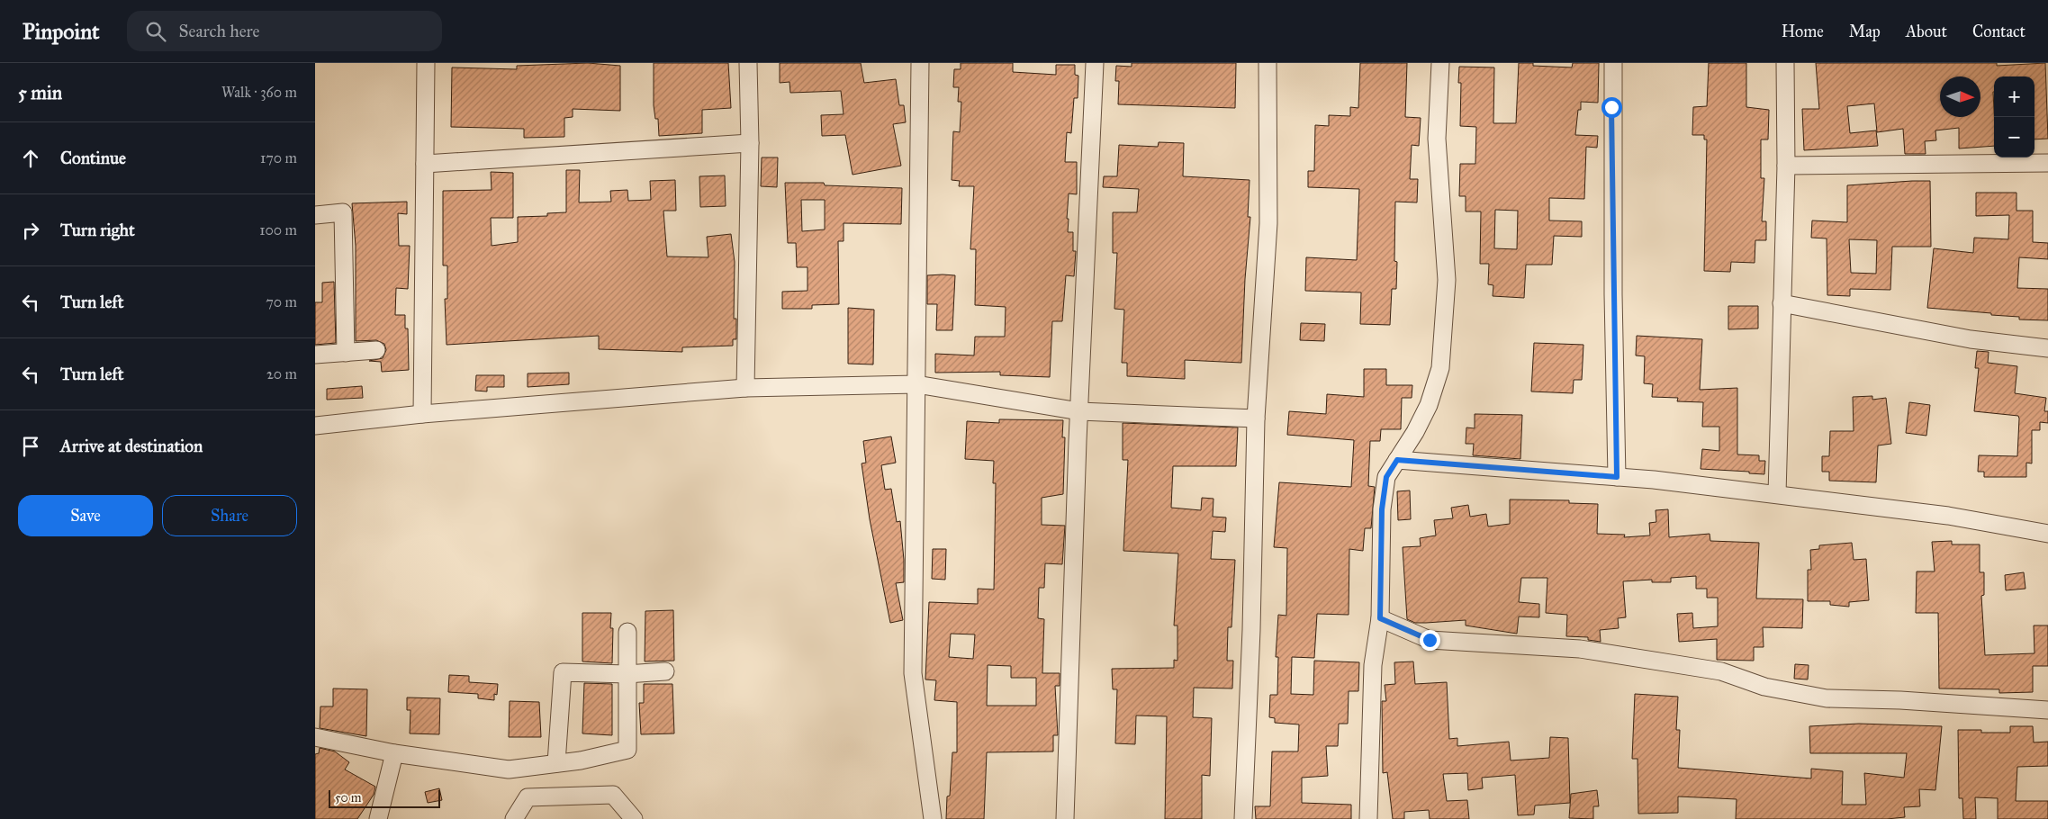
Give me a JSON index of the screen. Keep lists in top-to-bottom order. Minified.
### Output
{"scale_bar":"50 m","north":"right","page":{"header":"Pinpoint","search":"Search here","nav":["Home","Map","About","Contact"],"heading":["5 min","Walk · 360 m"],"map_buttons":["+","−"],"list":[["Continue","170 m"],["Turn right","100 m"],["Turn left","70 m"],["Turn left","20 m"],"Arrive at destination"],"buttons":["Save","Share"],"scale":"50 m"}}
